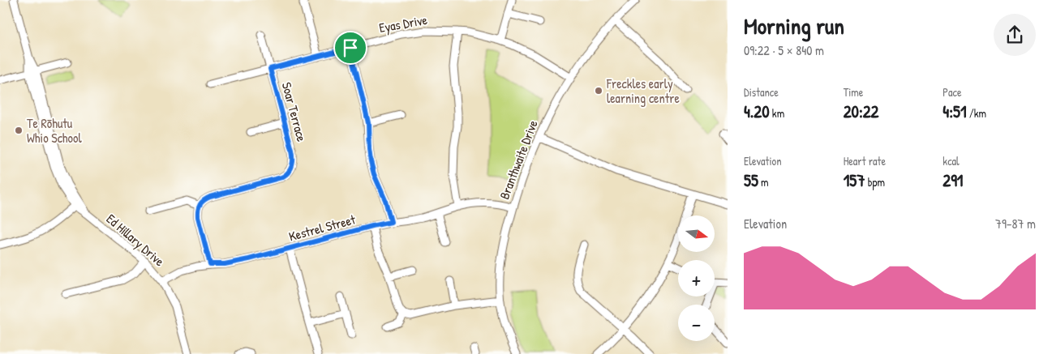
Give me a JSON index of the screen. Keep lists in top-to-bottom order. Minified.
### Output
{"streets":{"street":["Eyas Drive","Soar Terrace","Branthwaite Drive","Kestrel Street","Ed Hillary Drive"]},"crossings":[["Eyas Drive","Soar Terrace"],["Eyas Drive","Branthwaite Drive"],["Branthwaite Drive","Kestrel Street"],["Kestrel Street","Ed Hillary Drive"]],"places":["Freckles early learning centre","Te Rōhutu Whio School"],"north":"right","page":{"heading":["Morning run","09:22 · 5 × 840 m"],"stats":[["Distance","4.20 km"],["Time","20:22"],["Pace","4:51 /km"],["Elevation","55 m"],["Heart rate","157 bpm"],["kcal","291"]],"chart":["Elevation","79–87 m"],"map_buttons":["+","−"]}}
